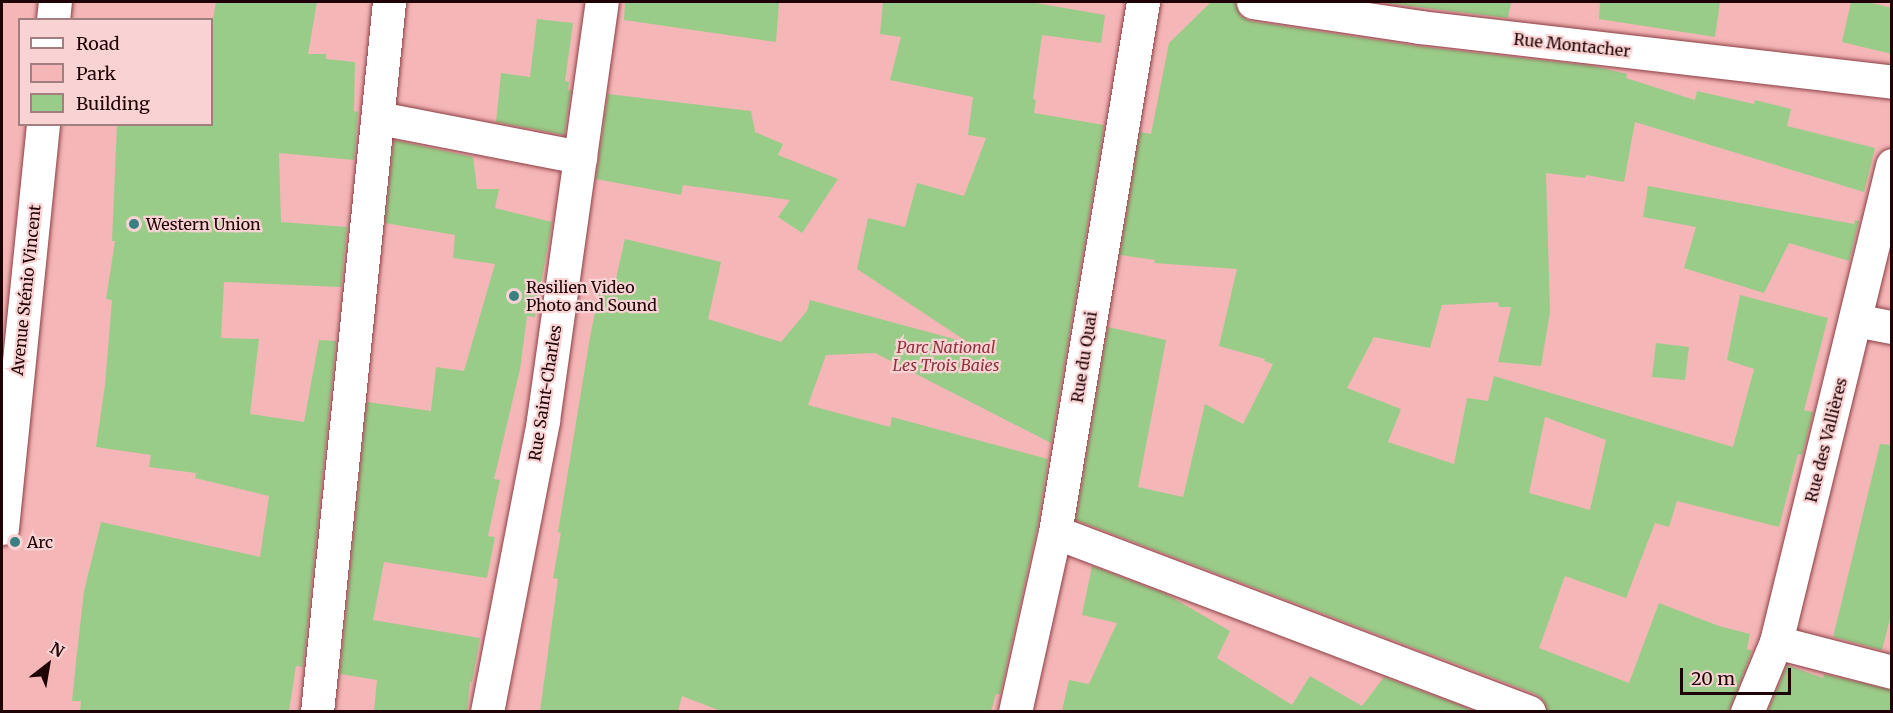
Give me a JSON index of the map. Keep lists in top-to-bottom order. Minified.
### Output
{"streets":{"street":["Rue Montacher","Avenue Sténio Vincent","Rue du Quai","Rue Saint-Charles","Rue des Vallières"]},"parks":["Parc National Les Trois Baies"],"places":["Western Union","Resilien Video Photo and Sound","Arc"],"legend":["Road","Park","Building"],"scale_bar":"20 m","north":"top right"}
